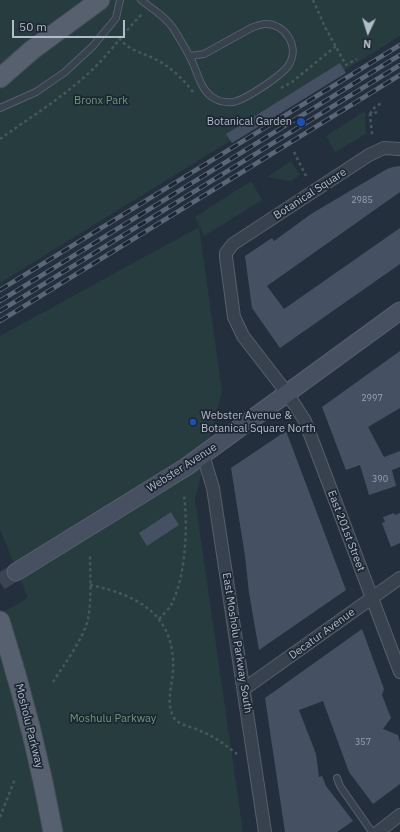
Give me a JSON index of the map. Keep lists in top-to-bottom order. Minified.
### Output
{"streets":{"main road":["Webster Avenue","Mosholu Parkway"],"street":["Botanical Square","East 201st Street","Decatur Avenue","East Mosholu Parkway South"]},"crossings":[["Botanical Square","East 201st Street"],["Webster Avenue","East 201st Street"],["Webster Avenue","East Mosholu Parkway South"],["East 201st Street","Decatur Avenue"],["Decatur Avenue","East Mosholu Parkway South"]],"parks":["Bronx Park","Moshulu Parkway"],"places":["Botanical Garden","Webster Avenue & Botanical Square North"],"house_numbers":["2985","2997","390","357"],"scale_bar":"50 m","north":"bottom"}
